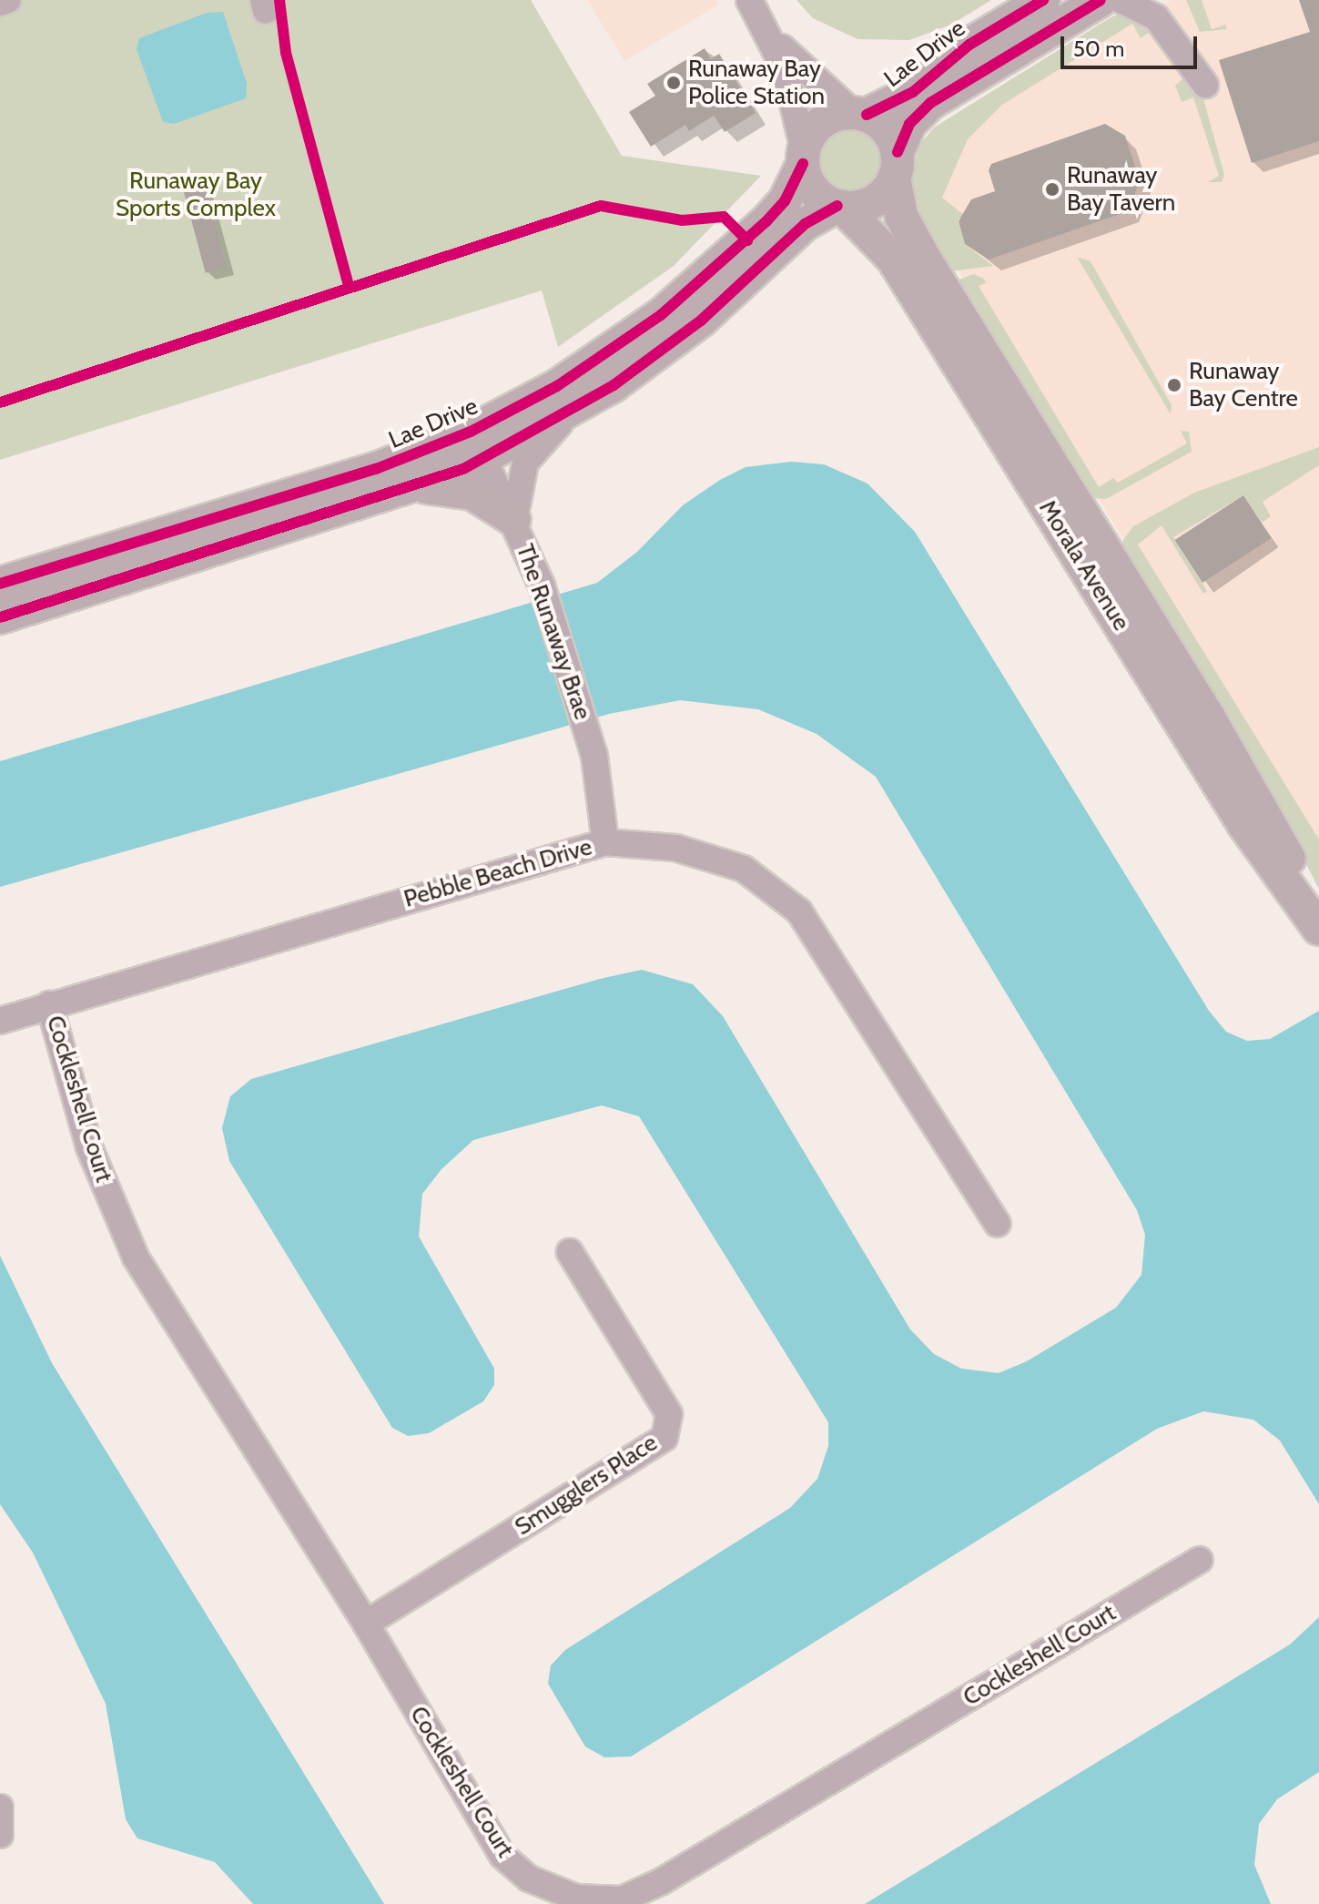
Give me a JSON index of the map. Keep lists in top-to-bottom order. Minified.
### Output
{"streets":{"main road":["Lae Drive","Morala Avenue"],"street":["The Runaway Brae","Pebble Beach Drive","Cockleshell Court","Smugglers Place"]},"crossings":[["Lae Drive","Morala Avenue"],["Lae Drive","The Runaway Brae"],["The Runaway Brae","Pebble Beach Drive"],["Pebble Beach Drive","Cockleshell Court"],["Cockleshell Court","Smugglers Place"]],"parks":["Runaway Bay Sports Complex"],"places":["Runaway Bay Police Station","Runaway Bay Tavern","Runaway Bay Centre"],"scale_bar":"50 m"}
